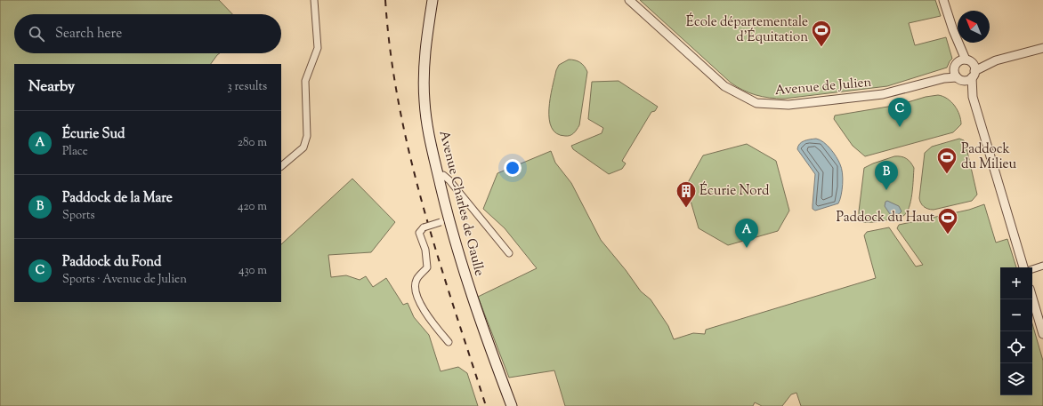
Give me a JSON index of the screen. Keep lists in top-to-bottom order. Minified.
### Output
{"streets":{"main road":["Avenue Charles de Gaulle"],"street":["Avenue de Julien"]},"places":{"sports":["École départementale d'Équitation","Paddock du Milieu","Paddock du Haut"],"building":["Écurie Nord"]},"north":"top left","page":{"search":"Search here","heading":["Nearby","3 results"],"pins":["C","B","A"],"list":[{"mark":"A","name":"Écurie Sud","note":"Place","value":"280 m"},{"mark":"B","name":"Paddock de la Mare","note":"Sports","value":"420 m"},{"mark":"C","name":"Paddock du Fond","note":"Sports · Avenue de Julien","value":"430 m"}],"map_buttons":["+","−"]}}
